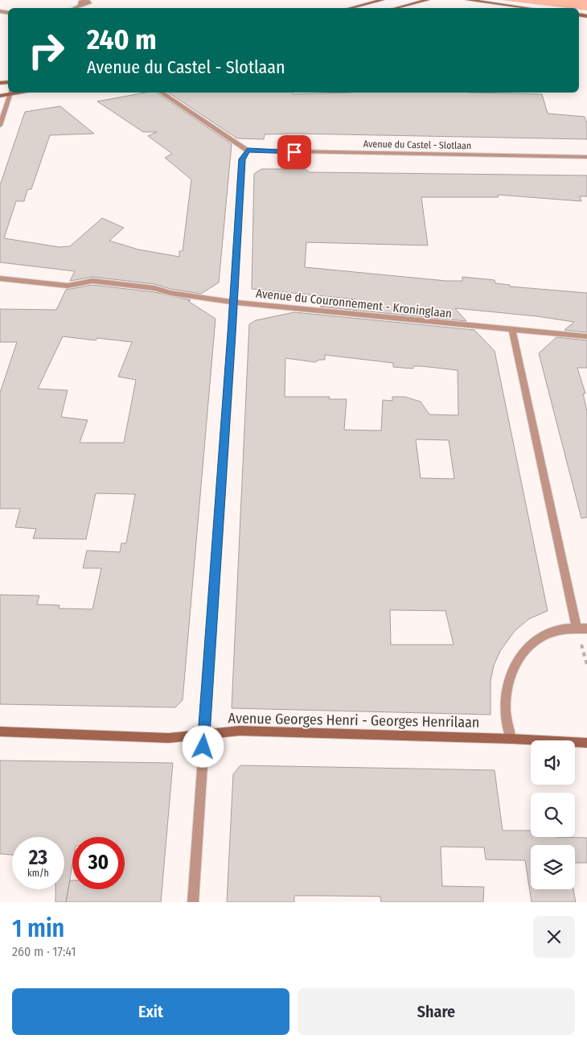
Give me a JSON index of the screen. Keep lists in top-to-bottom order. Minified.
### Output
{"streets":{"street":["Avenue du Castel - Slotlaan","Avenue du Couronnement - Kroninglaan","Avenue Georges Henri - Georges Henrilaan"]},"page":{"turn":["240 m","Avenue du Castel - Slotlaan"],"speed":"23 km/h","limit":"30","heading":["1 min","260 m · 17:41"],"buttons":["Exit","Share"]}}
